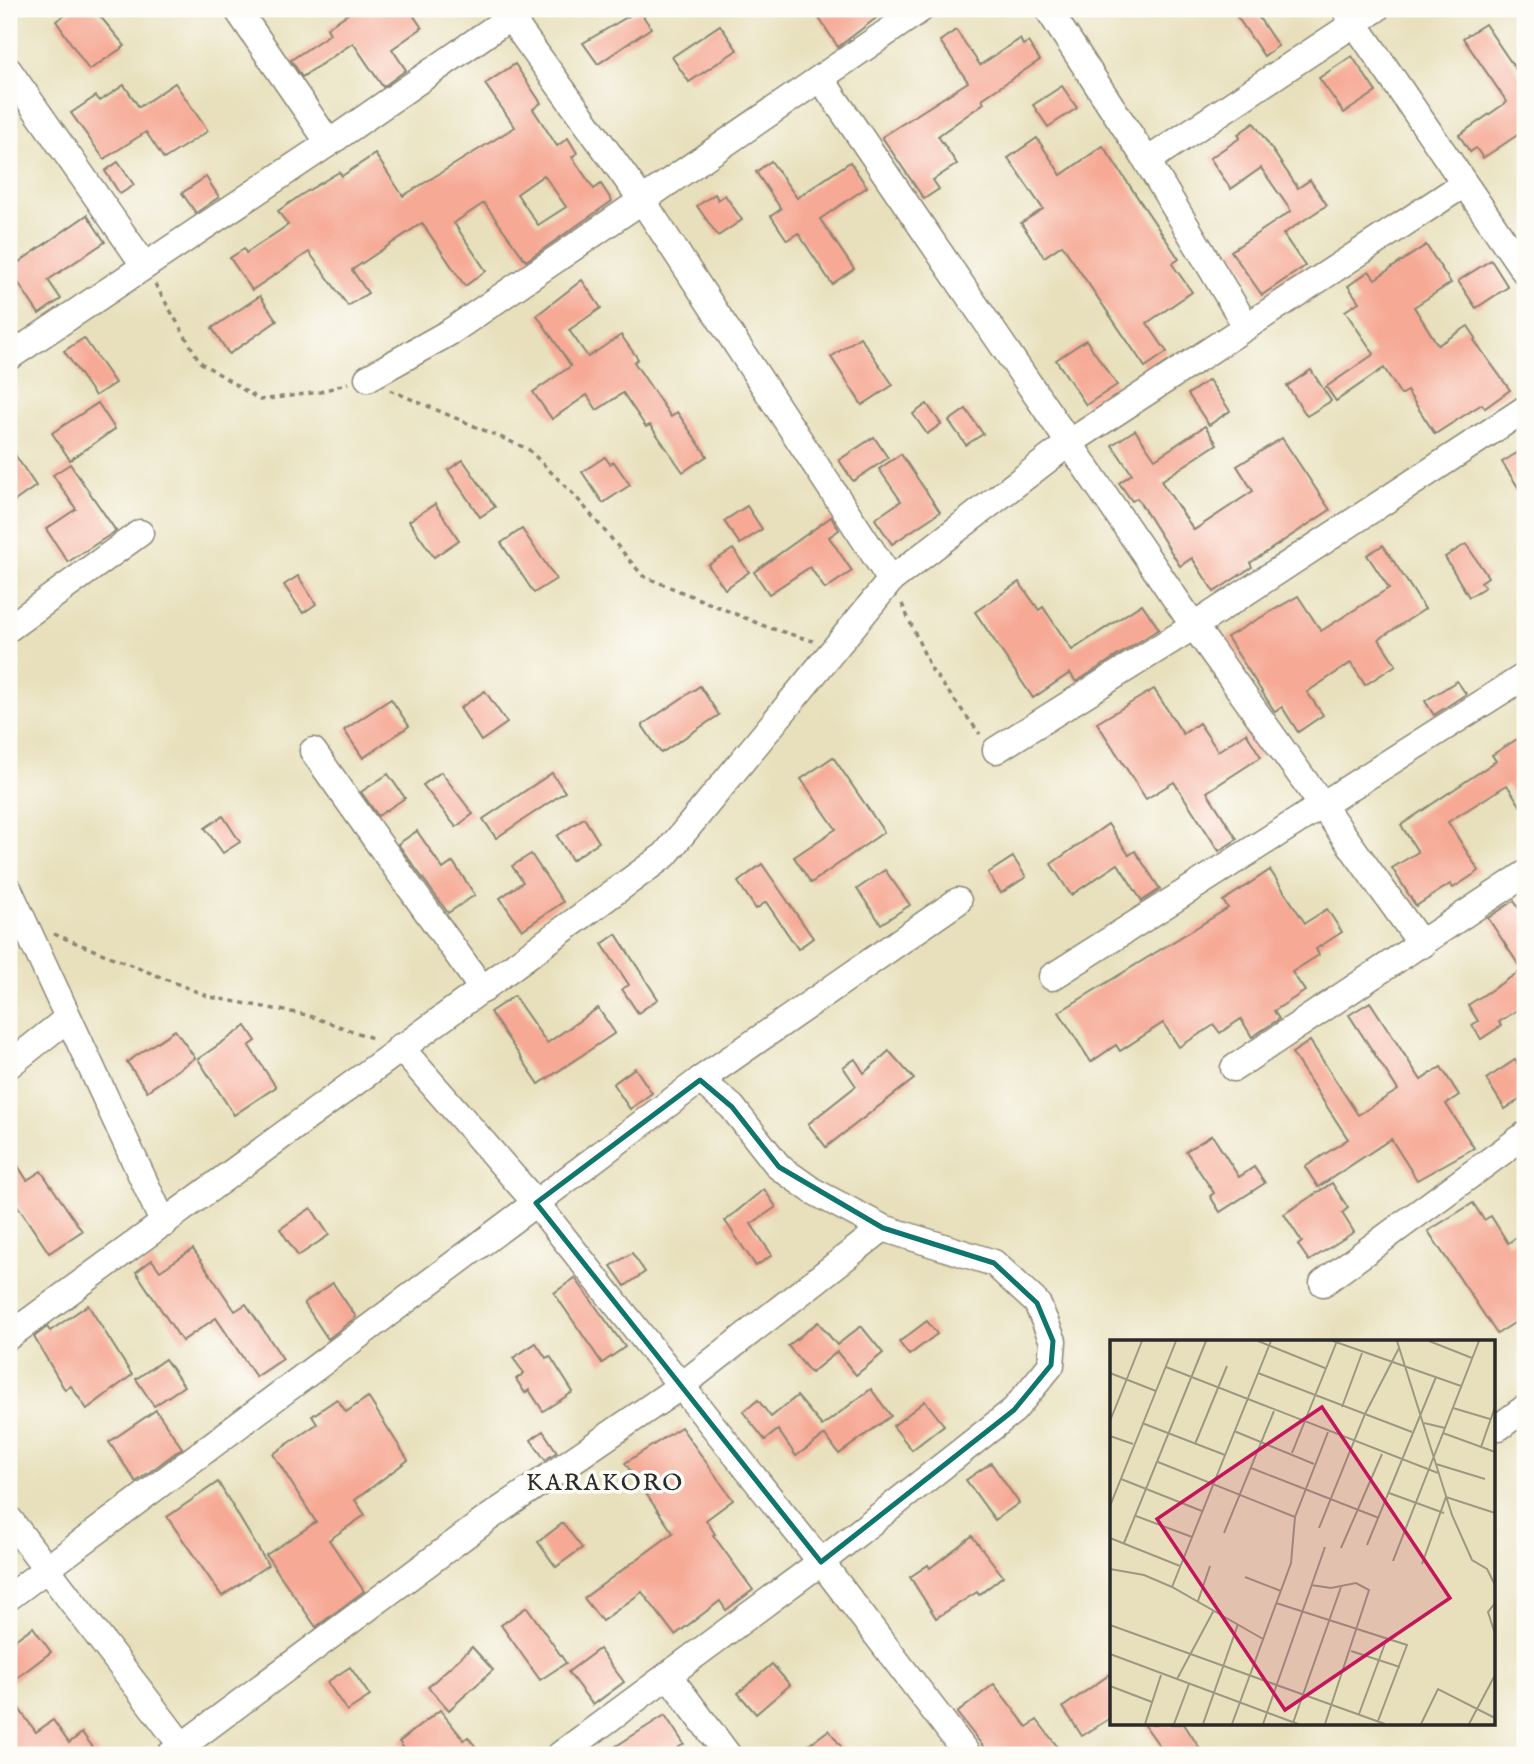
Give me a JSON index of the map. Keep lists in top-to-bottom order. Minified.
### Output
{"districts":["KARAKORO"]}
